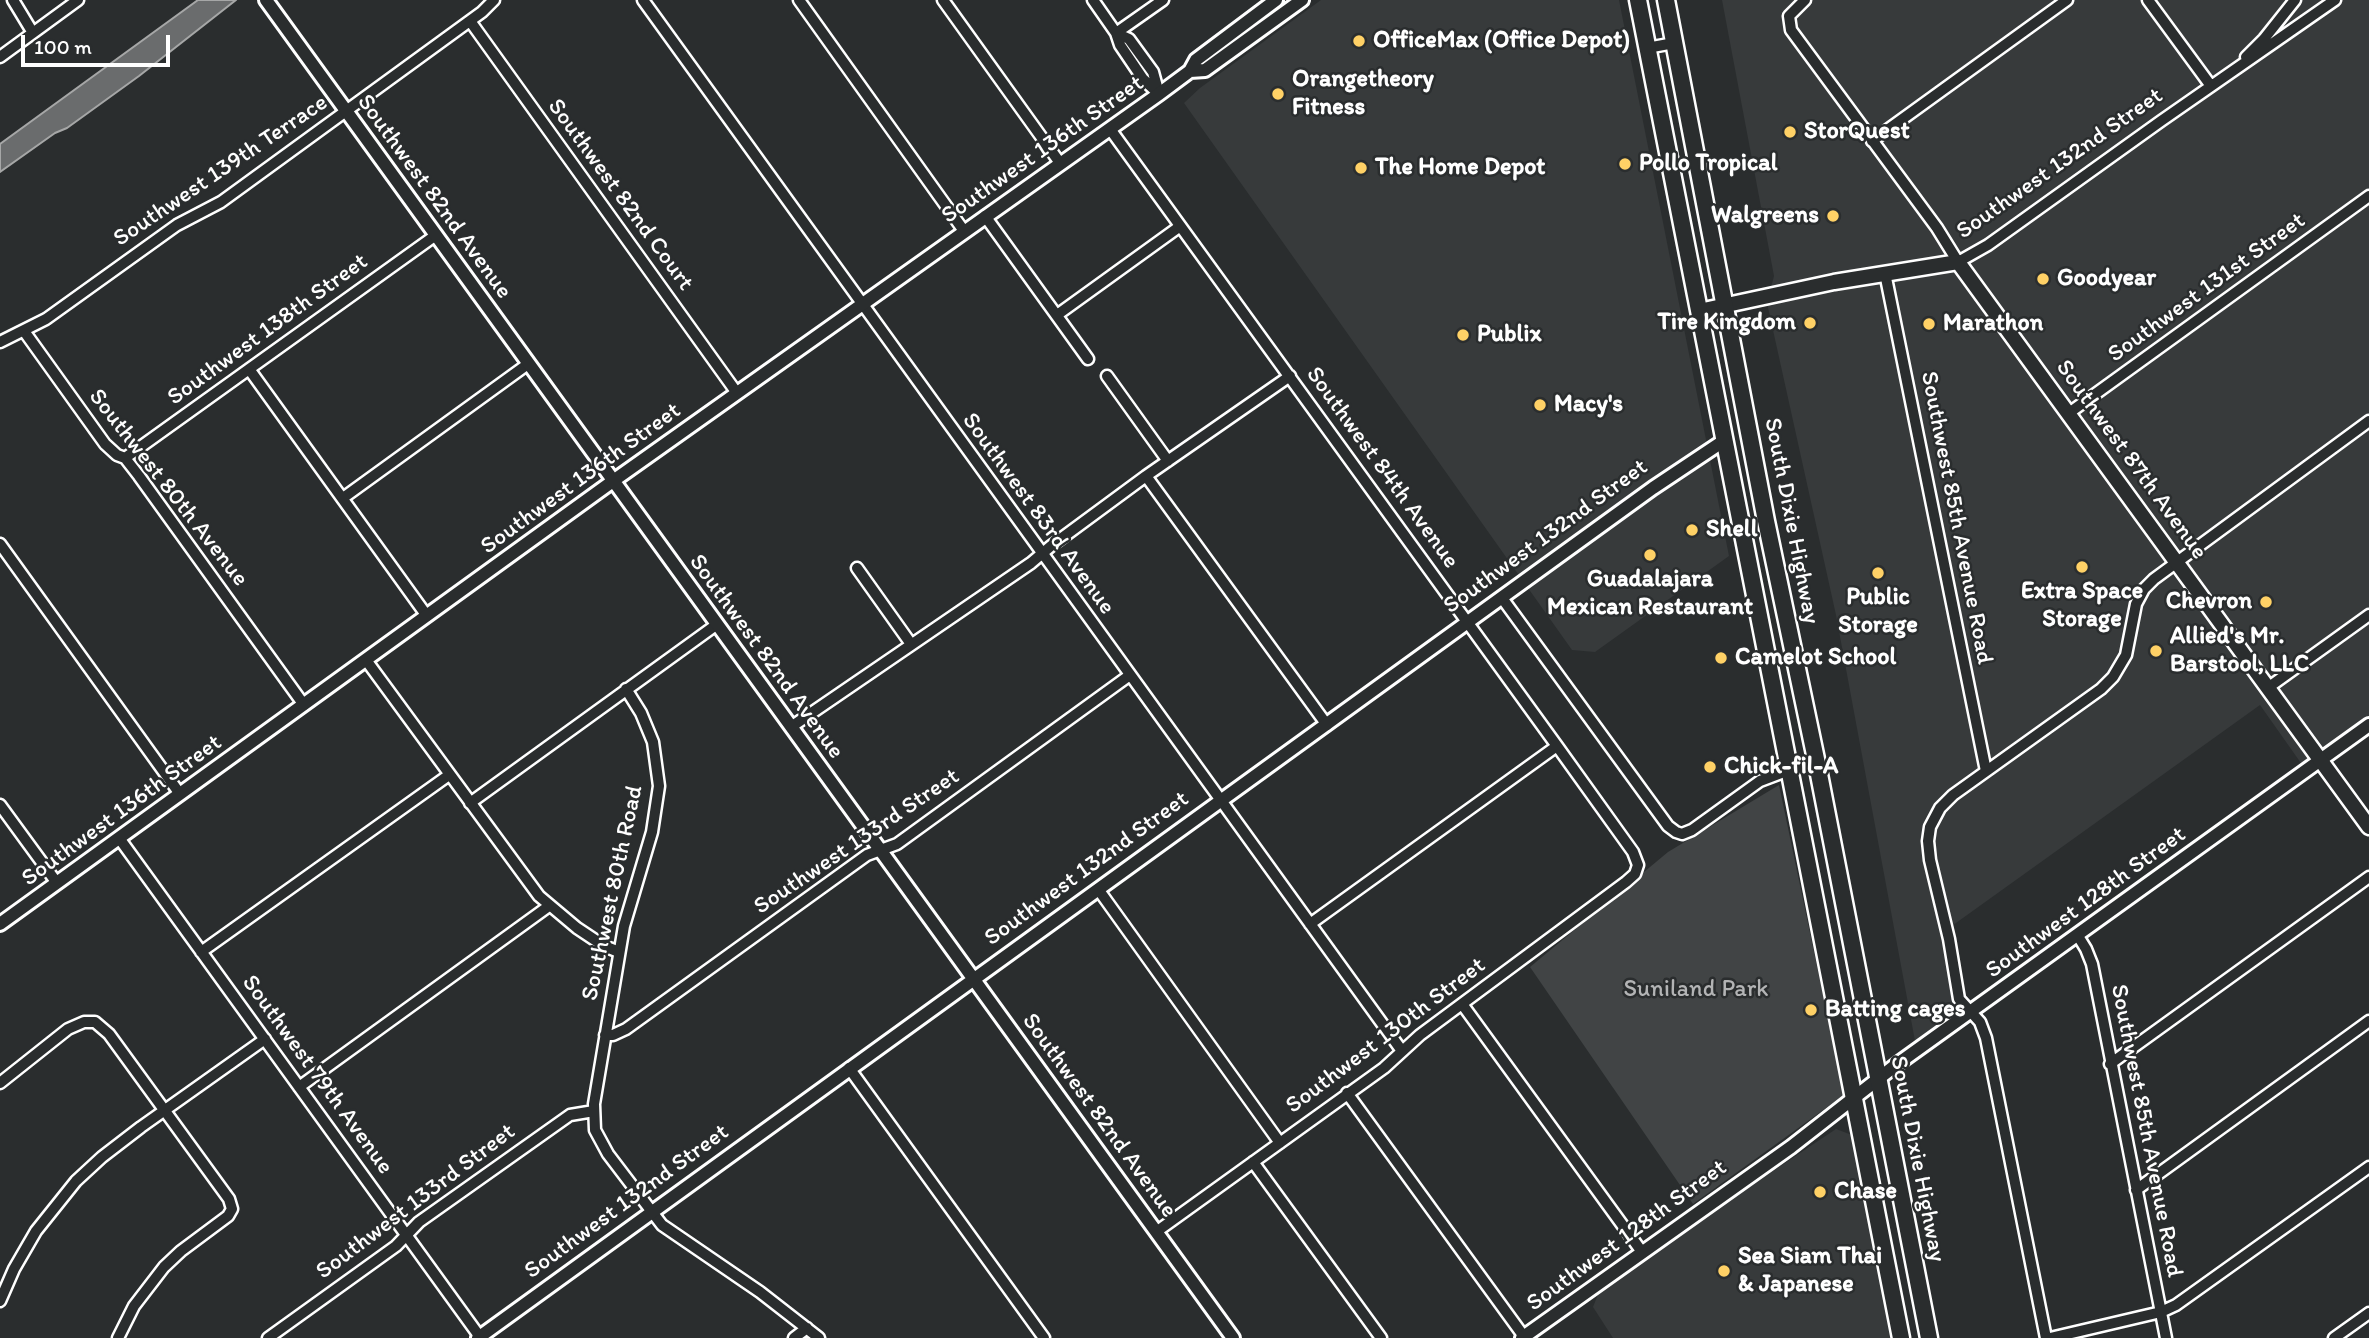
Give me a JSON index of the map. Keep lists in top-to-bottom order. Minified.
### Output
{"streets":{"highway":["South Dixie Highway"],"main road":["Southwest 132nd Street","Southwest 87th Avenue"],"street":["Southwest 136th Street","Southwest 139th Terrace","Southwest 82nd Court","Southwest 82nd Avenue","Southwest 131st Street","Southwest 138th Street","Southwest 84th Avenue","Southwest 80th Avenue","Southwest 83rd Avenue","Southwest 85th Avenue Road","Southwest 133rd Street","Southwest 80th Road","Southwest 128th Street","Southwest 130th Street","Southwest 79th Avenue"]},"crossings":[["Southwest 136th Street","Southwest 82nd Court"],["Southwest 136th Street","Southwest 82nd Avenue"],["Southwest 136th Street","Southwest 84th Avenue"],["Southwest 136th Street","Southwest 80th Avenue"],["Southwest 136th Street","Southwest 83rd Avenue"],["Southwest 136th Street","Southwest 79th Avenue"],["Southwest 132nd Street","Southwest 82nd Avenue"],["Southwest 132nd Street","Southwest 87th Avenue"],["Southwest 132nd Street","Southwest 84th Avenue"],["Southwest 132nd Street","Southwest 83rd Avenue"],["Southwest 132nd Street","Southwest 85th Avenue Road"],["Southwest 132nd Street","South Dixie Highway"],["Southwest 132nd Street","Southwest 79th Avenue"],["Southwest 139th Terrace","Southwest 82nd Court"],["Southwest 139th Terrace","Southwest 82nd Avenue"],["Southwest 139th Terrace","Southwest 80th Avenue"],["Southwest 82nd Avenue","Southwest 138th Street"],["Southwest 82nd Avenue","Southwest 133rd Street"],["Southwest 82nd Avenue","Southwest 130th Street"],["Southwest 131st Street","Southwest 87th Avenue"],["Southwest 138th Street","Southwest 80th Avenue"],["Southwest 87th Avenue","Southwest 128th Street"],["Southwest 84th Avenue","Southwest 130th Street"],["Southwest 83rd Avenue","Southwest 133rd Street"],["Southwest 83rd Avenue","Southwest 130th Street"],["Southwest 85th Avenue Road","Southwest 128th Street"],["South Dixie Highway","Southwest 128th Street"],["Southwest 133rd Street","Southwest 80th Road"],["Southwest 133rd Street","Southwest 79th Avenue"]],"parks":["Suniland Park"],"places":["OfficeMax (Office Depot)","Orangetheory Fitness","StorQuest","Pollo Tropical","The Home Depot","Walgreens","Goodyear","Tire Kingdom","Marathon","Publix","Macy's","Shell","Guadalajara Mexican Restaurant","Extra Space Storage","Public Storage","Chevron","Allied's Mr. Barstool, LLC","Camelot School","Chick-fil-A","Batting cages","Chase","Sea Siam Thai & Japanese"],"scale_bar":"100 m"}
